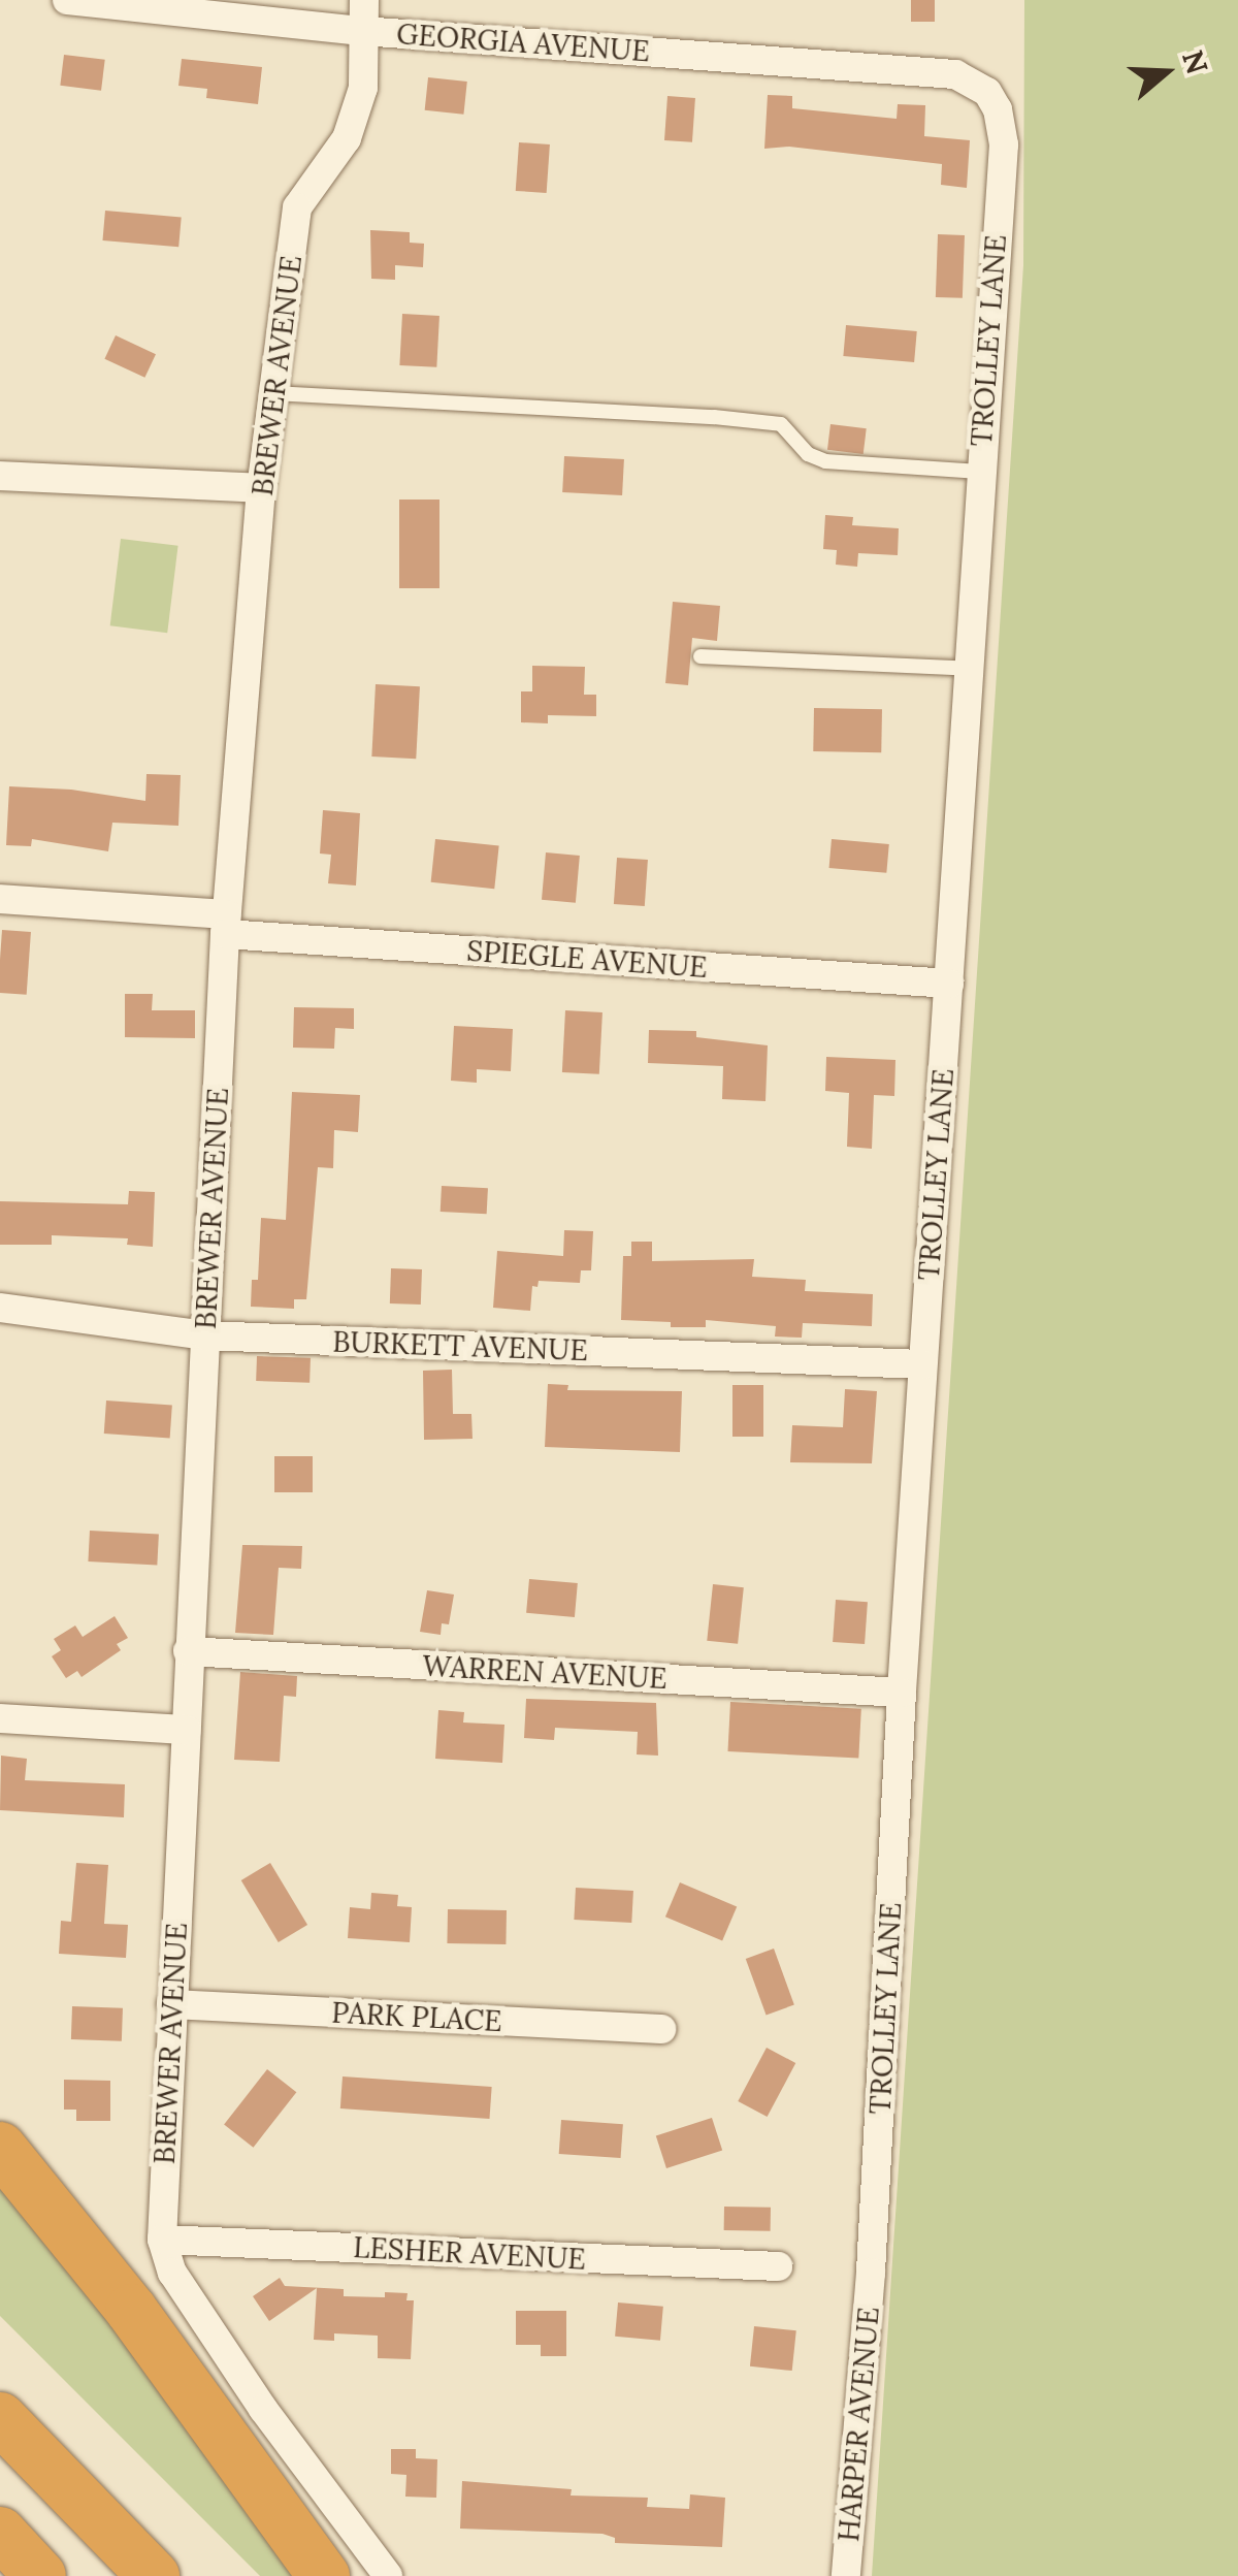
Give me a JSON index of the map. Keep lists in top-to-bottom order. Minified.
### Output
{"streets":{"street":["GEORGIA AVENUE","TROLLEY LANE","BREWER AVENUE","SPIEGLE AVENUE","BURKETT AVENUE","WARREN AVENUE","PARK PLACE","LESHER AVENUE","HARPER AVENUE"]},"crossings":[["GEORGIA AVENUE","TROLLEY LANE"],["GEORGIA AVENUE","BREWER AVENUE"],["TROLLEY LANE","SPIEGLE AVENUE"],["TROLLEY LANE","BURKETT AVENUE"],["TROLLEY LANE","WARREN AVENUE"],["TROLLEY LANE","HARPER AVENUE"],["BREWER AVENUE","SPIEGLE AVENUE"],["BREWER AVENUE","BURKETT AVENUE"],["BREWER AVENUE","WARREN AVENUE"],["BREWER AVENUE","PARK PLACE"],["BREWER AVENUE","LESHER AVENUE"]],"north":"right"}
